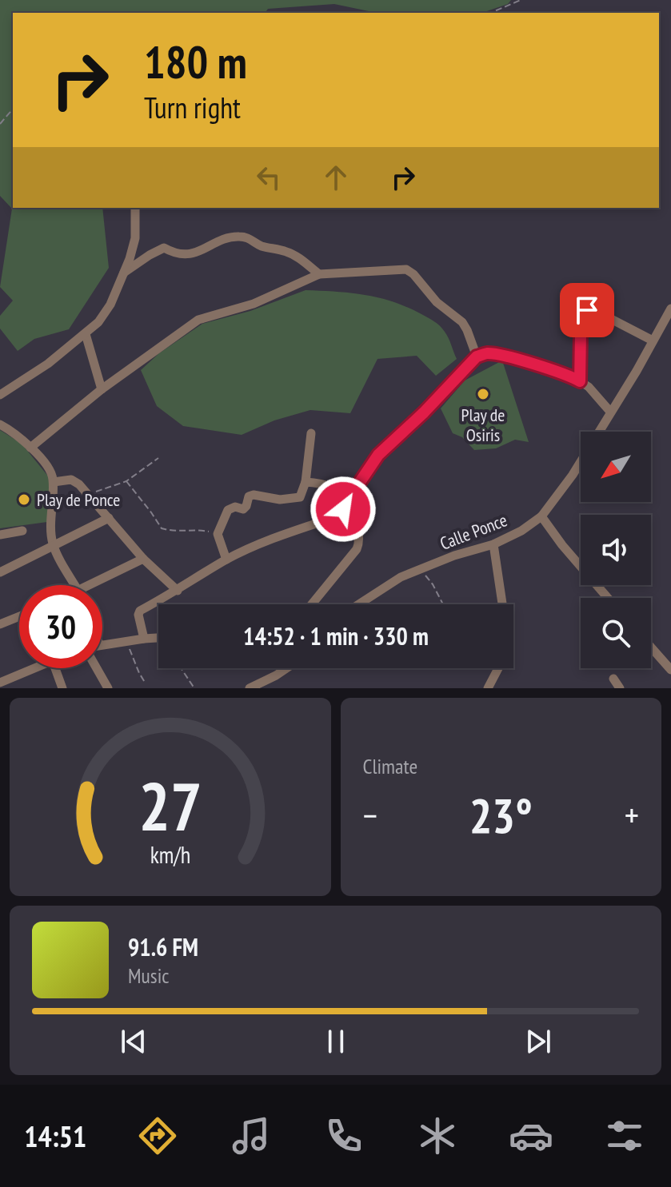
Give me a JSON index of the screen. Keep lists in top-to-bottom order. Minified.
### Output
{"streets":{"street":["Calle Ponce"]},"places":["Play de Osiris","Play de Ponce"],"north":"bottom left","page":{"turn":["180 m","Turn right"],"limit":"30","trip":"14:52 · 1 min · 330 m","tile":"Climate","heat":["−","23°","+"],"song":["91.6 FM","Music"],"tabs":"14:51","gauge":["27","km/h"]}}
